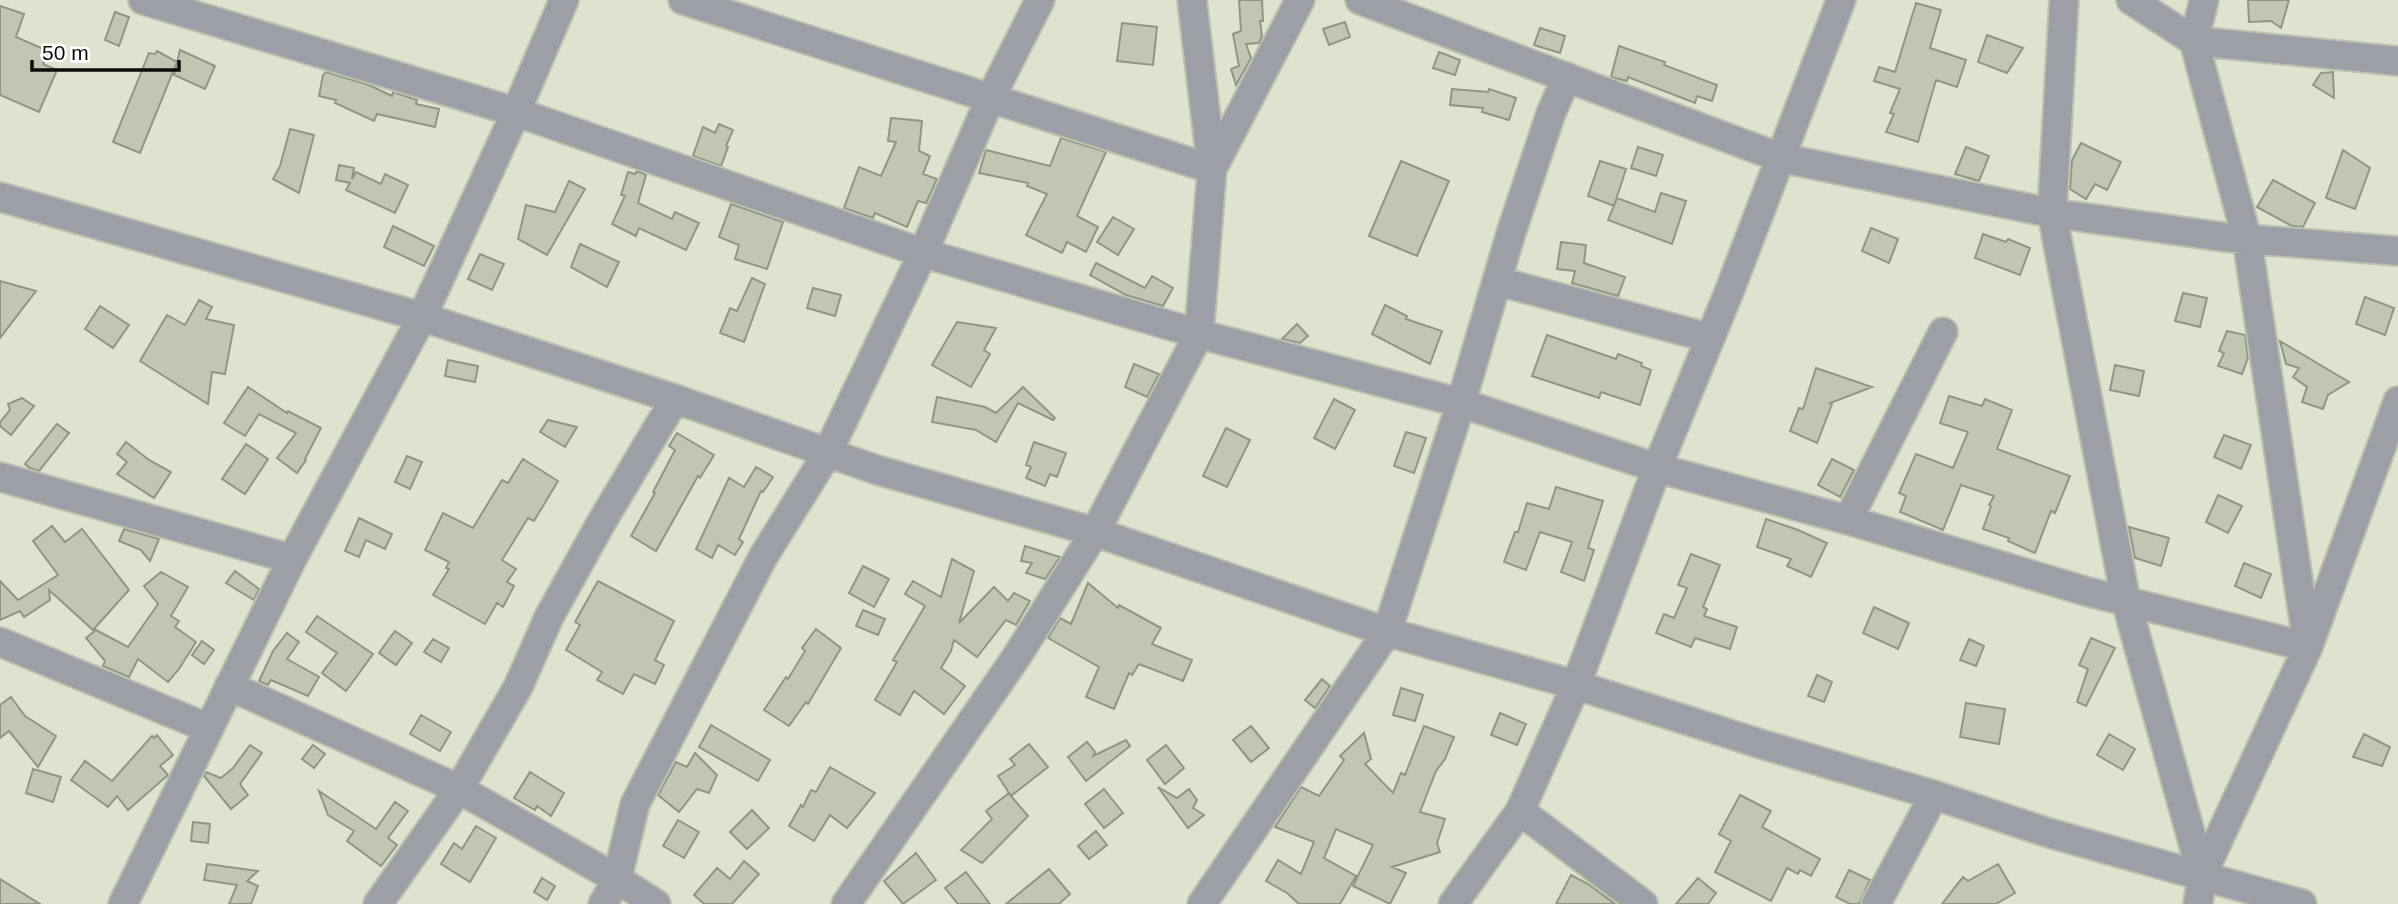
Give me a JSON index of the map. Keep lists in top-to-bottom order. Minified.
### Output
{"scale_bar":"50 m"}
